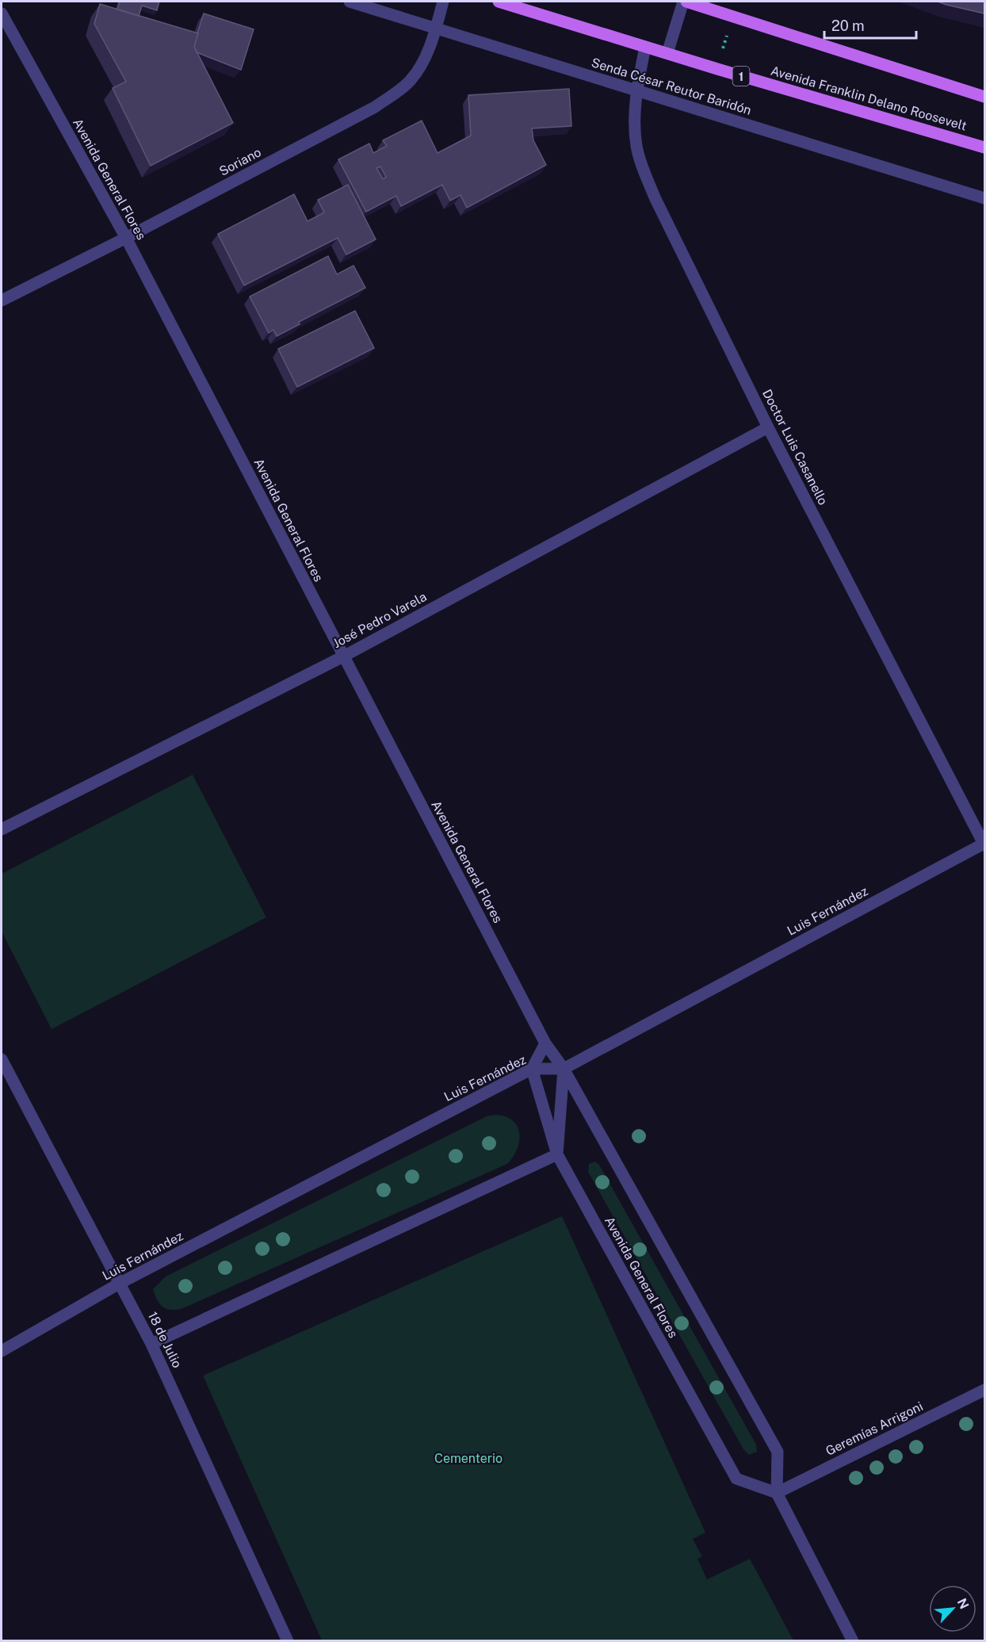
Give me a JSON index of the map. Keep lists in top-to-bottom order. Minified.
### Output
{"streets":{"main road":["1","Avenida Franklin Delano Roosevelt"],"street":["Senda César Reutor Baridón","Soriano","Avenida General Flores","Doctor Luis Casanello","José Pedro Varela","Luis Fernández","18 de Julio","Geremías Arrigoni"]},"crossings":[["Senda César Reutor Baridón","Soriano"],["Senda César Reutor Baridón","Doctor Luis Casanello"],["Avenida Franklin Delano Roosevelt","Doctor Luis Casanello"],["Soriano","Avenida General Flores"],["Avenida General Flores","José Pedro Varela"],["Avenida General Flores","Luis Fernández"],["Avenida General Flores","Geremías Arrigoni"],["Doctor Luis Casanello","José Pedro Varela"],["Doctor Luis Casanello","Luis Fernández"],["Luis Fernández","18 de Julio"]],"parks":["Cementerio"],"scale_bar":"20 m","north":"top right"}
